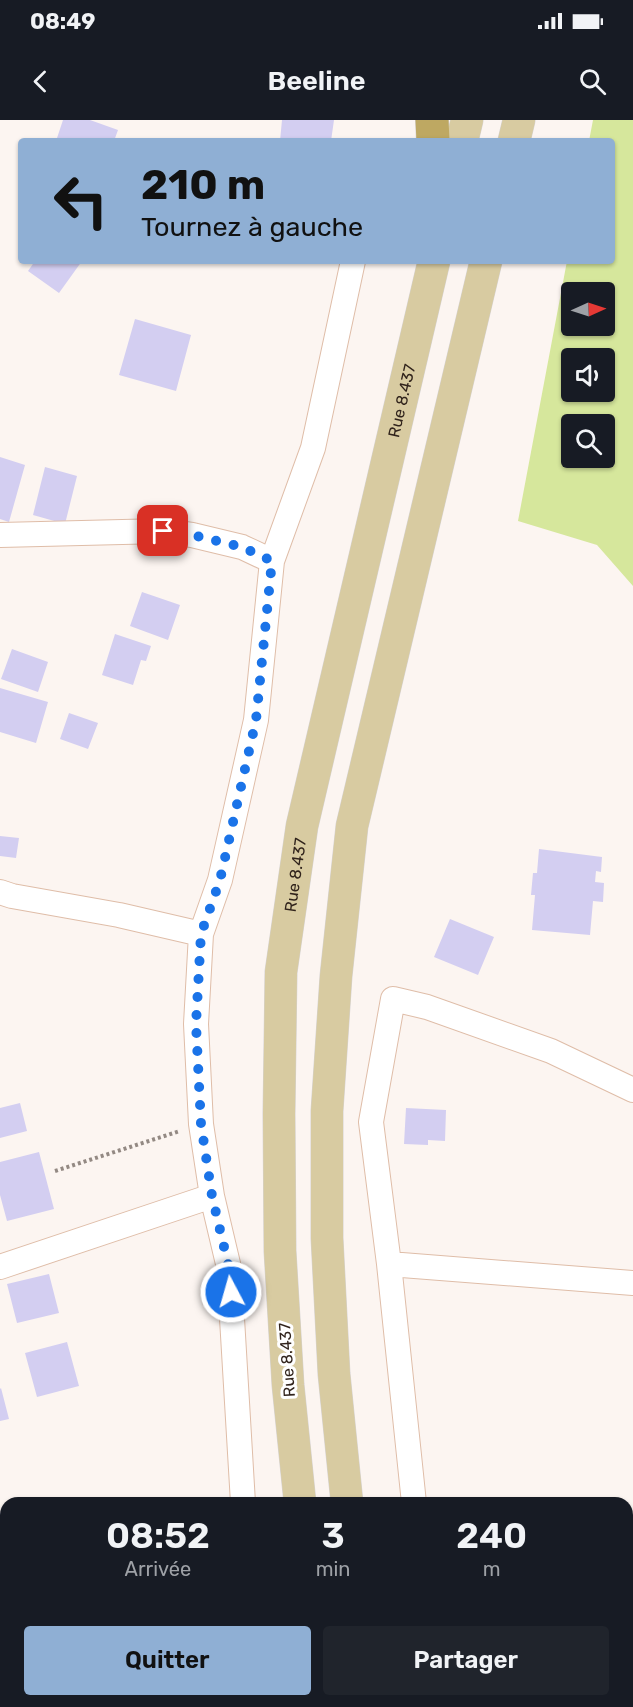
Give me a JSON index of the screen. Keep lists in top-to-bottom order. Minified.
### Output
{"streets":{"main road":["Rue 8.437"]},"north":"right","page":{"status":"08:49","header":"Beeline","turn":["210 m","Tournez à gauche"],"eta":["08:52","Arrivée","3","min","240","m"],"buttons":["Quitter","Partager"]}}
